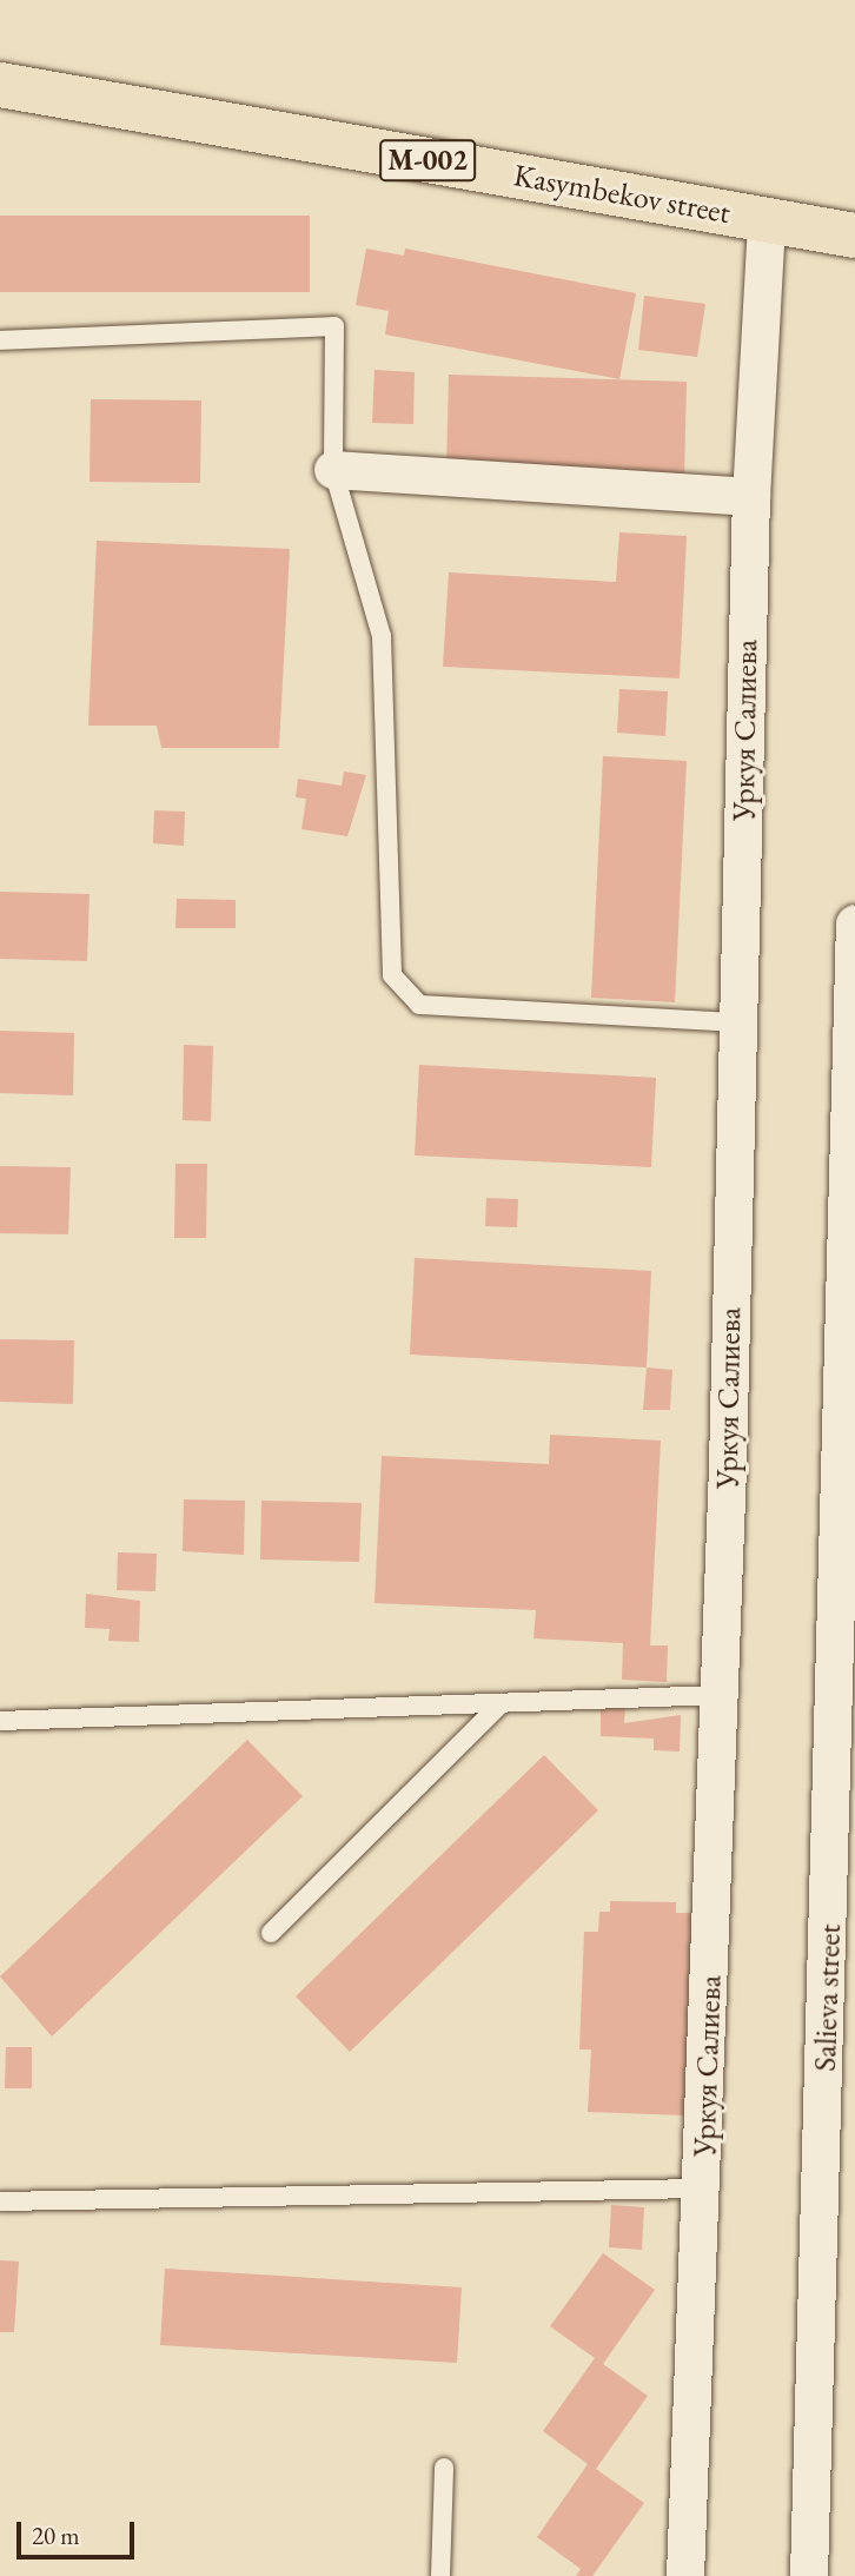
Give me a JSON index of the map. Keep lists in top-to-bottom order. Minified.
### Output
{"streets":{"highway":["M-002","Kasymbekov street"],"street":["Уркуя Салиева","Salieva street"]},"crossings":[["Kasymbekov street","Уркуя Салиева"]],"scale_bar":"20 m"}
